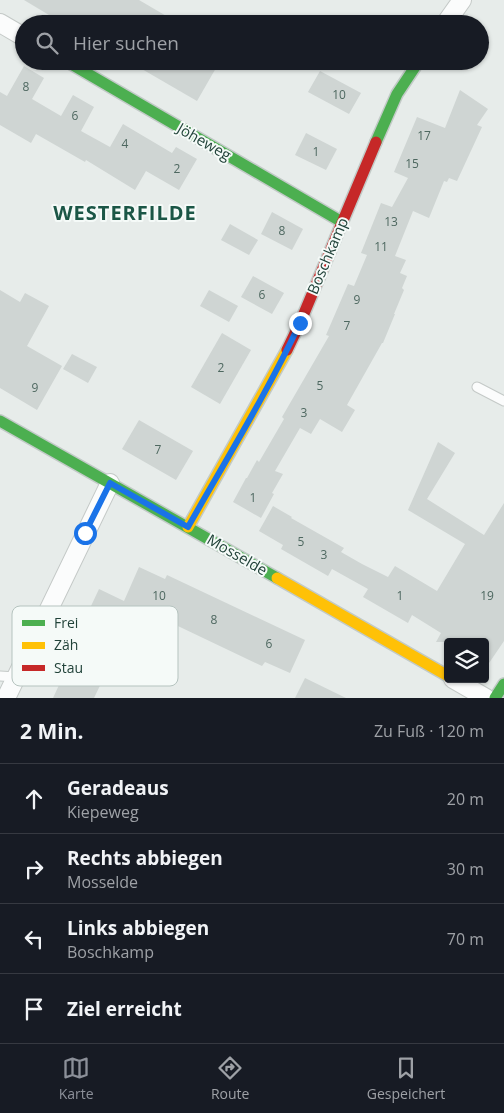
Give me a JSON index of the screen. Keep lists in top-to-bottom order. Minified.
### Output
{"streets":{"street":["Jöheweg","Boschkamp","Mosselde"]},"crossings":[["Jöheweg","Boschkamp"],["Boschkamp","Mosselde"]],"districts":["WESTERFILDE"],"house_numbers":["8","10","6","17","4","1","15","2","13","8","11","6","9","7","2","5","9","3","7","1","5","3","10","1","19","8","6"],"legend":["Frei","Zäh","Stau"],"page":{"search":"Hier suchen","heading":["2 Min.","Zu Fuß · 120 m"],"list":[["Geradeaus","Kiepeweg","20 m"],["Rechts abbiegen","Mosselde","30 m"],["Links abbiegen","Boschkamp","70 m"],"Ziel erreicht"],"nav":["Karte","Route","Gespeichert"]}}
